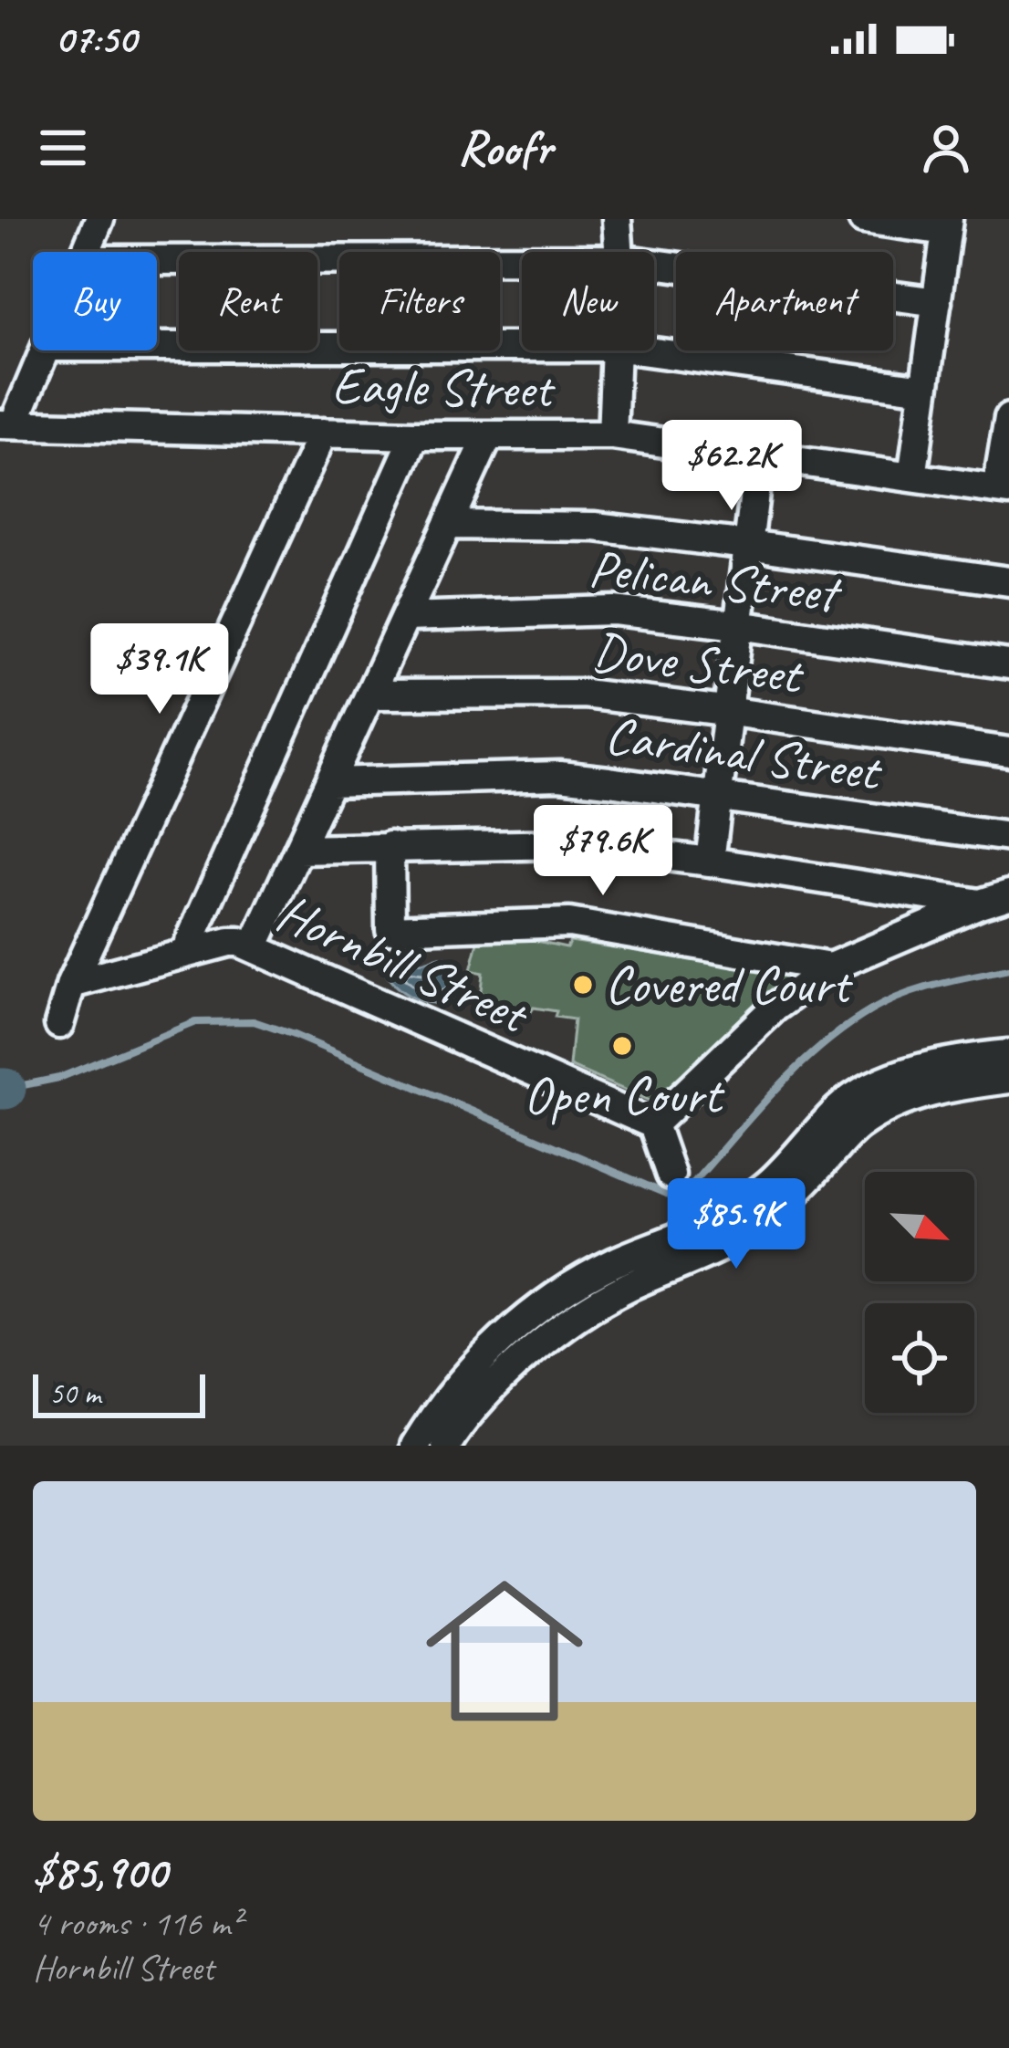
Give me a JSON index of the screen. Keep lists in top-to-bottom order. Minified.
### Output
{"streets":{"street":["Eagle Street","Pelican Street","Dove Street","Cardinal Street","Hornbill Street"]},"places":["Covered Court","Open Court"],"scale_bar":"50 m","north":"bottom right","page":{"status":"07:50","header":"Roofr","chip":["Buy","Rent","Filters","New","Apartment"],"price":["$62.2K","$39.1K","$79.6K","$85.9K"],"scale":"50 m","list":[{"name":"$85,900","note":"4 rooms · 116 m² · Hornbill Street"}]}}
